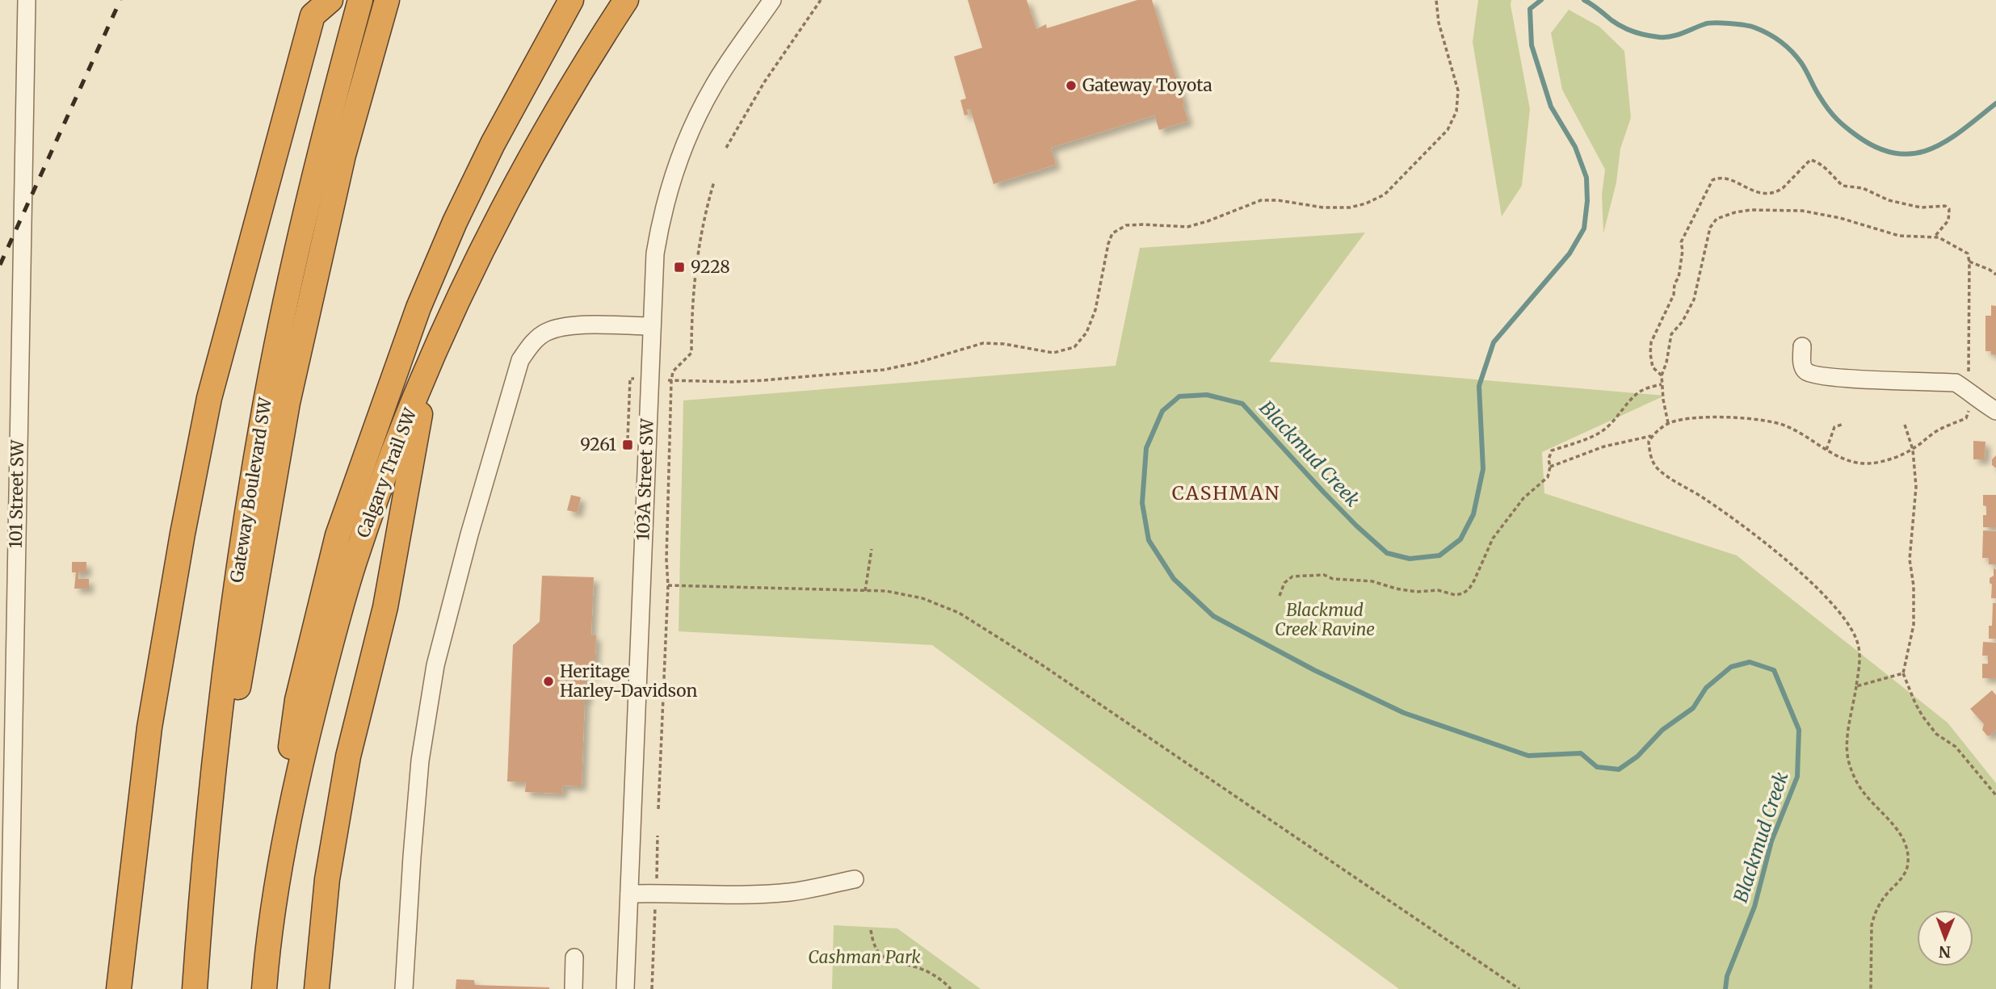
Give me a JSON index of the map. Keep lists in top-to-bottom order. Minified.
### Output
{"streets":{"highway":["Calgary Trail SW","Gateway Boulevard SW"],"street":["103A Street SW","101 Street SW"]},"districts":["CASHMAN"],"water":["Blackmud Creek"],"parks":["Blackmud Creek Ravine","Cashman Park"],"places":{"other":["Gateway Toyota","Heritage Harley-Davidson"],"transit":["9228","9261"]},"north":"bottom"}
